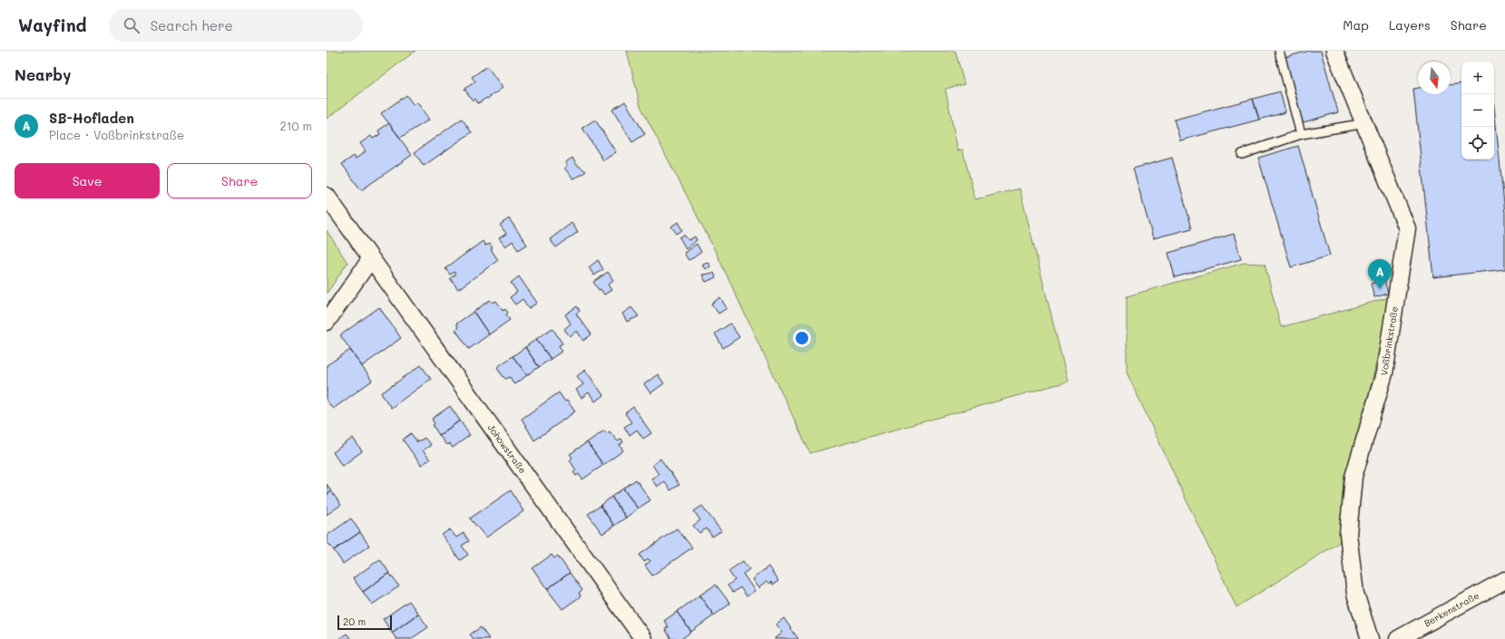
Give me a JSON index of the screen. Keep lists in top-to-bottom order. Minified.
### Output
{"streets":{"street":["Voßbrinkstraße","Johowstraße","Berkenstraße"]},"scale_bar":"20 m","north":"bottom","page":{"header":"Wayfind","search":"Search here","nav":["Map","Layers","Share"],"heading":"Nearby","map_buttons":["+","−"],"list":[{"mark":"A","name":"SB-Hofladen","note":"Place · Voßbrinkstraße","value":"210 m"}],"buttons":["Save","Share"],"pins":"A","scale":"20 m"}}
